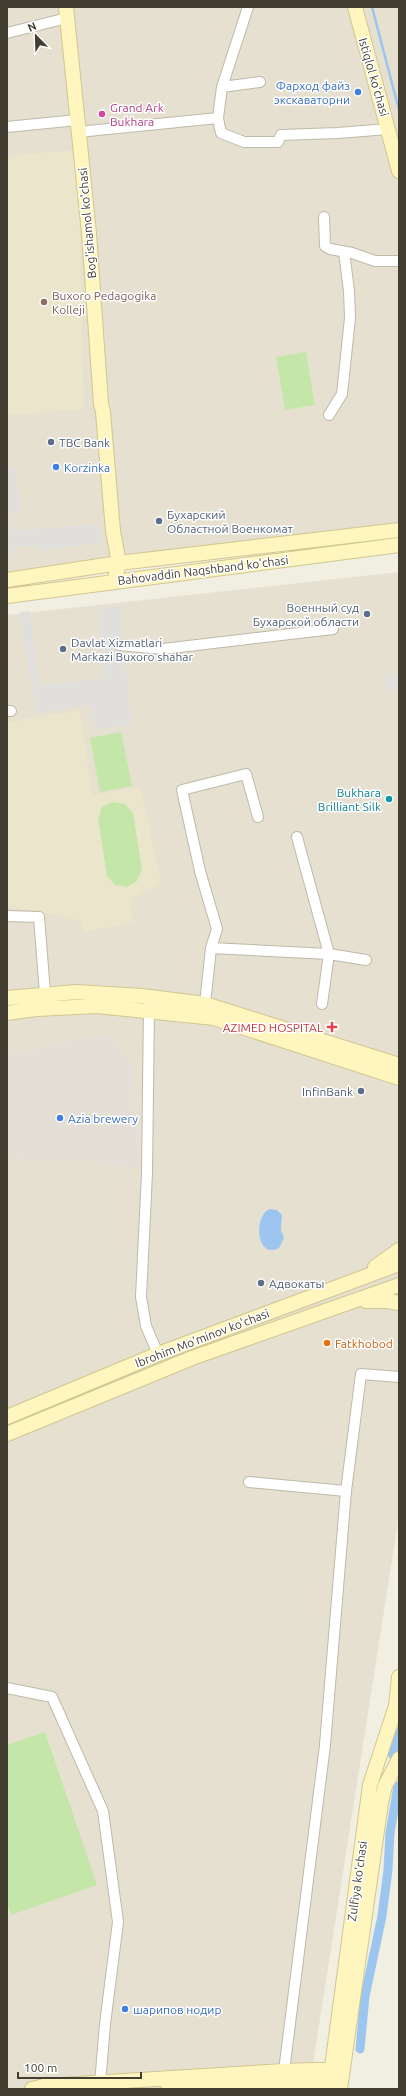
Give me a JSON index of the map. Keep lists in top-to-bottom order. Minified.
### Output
{"streets":{"main road":["Istiqlol ko'chasi","Bog'ishamol ko'chasi","Bahovaddin Naqshband ko'chasi","Ibrohim Mo'minov ko'chasi","Zulfiya ko'chasi"]},"crossings":[["Bog'ishamol ko'chasi","Bahovaddin Naqshband ko'chasi"]],"places":{"other":["Фарход файз экскаваторни","Grand Ark Bukhara","Buxoro Pedagogika Kolleji","TBC Bank","Korzinka","Бухарский Областной Военкомат","Военный суд Бухарской области","Davlat Xizmatlari Markazi Buxoro shahar","Bukhara Brilliant Silk","InfinBank","Azia brewery","Адвокаты","Fatkhobod","шарипов нодир"],"health":["AZIMED HOSPITAL"]},"scale_bar":"100 m","north":"top left"}
